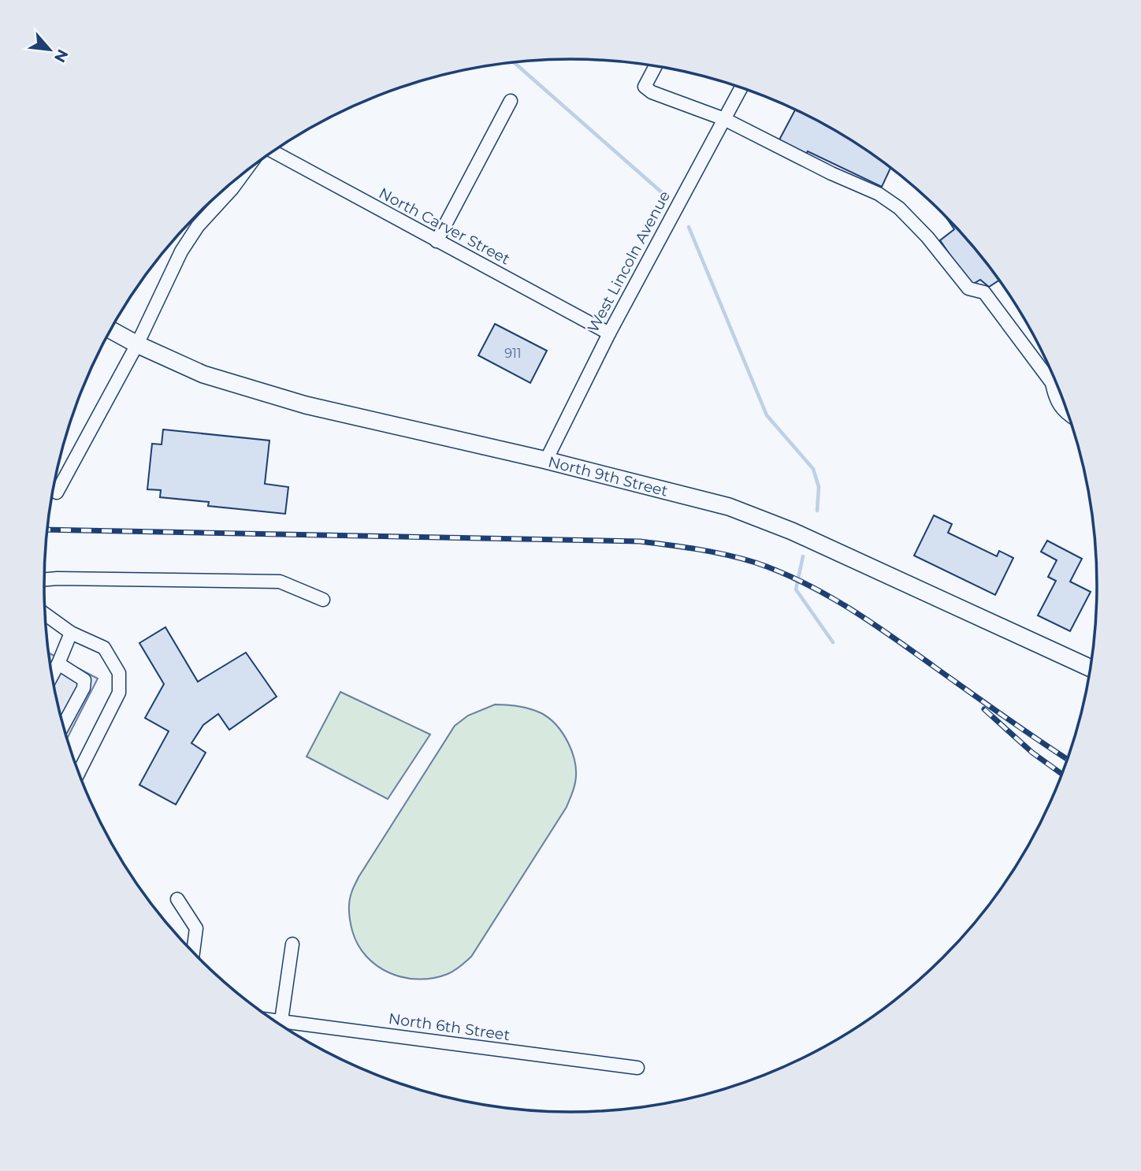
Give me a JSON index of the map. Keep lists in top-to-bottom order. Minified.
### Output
{"streets":{"main road":["North 9th Street"],"street":["North Carver Street","West Lincoln Avenue","North 6th Street"]},"crossings":[["North Carver Street","West Lincoln Avenue"],["West Lincoln Avenue","North 9th Street"]],"house_numbers":["911"],"north":"bottom right"}
